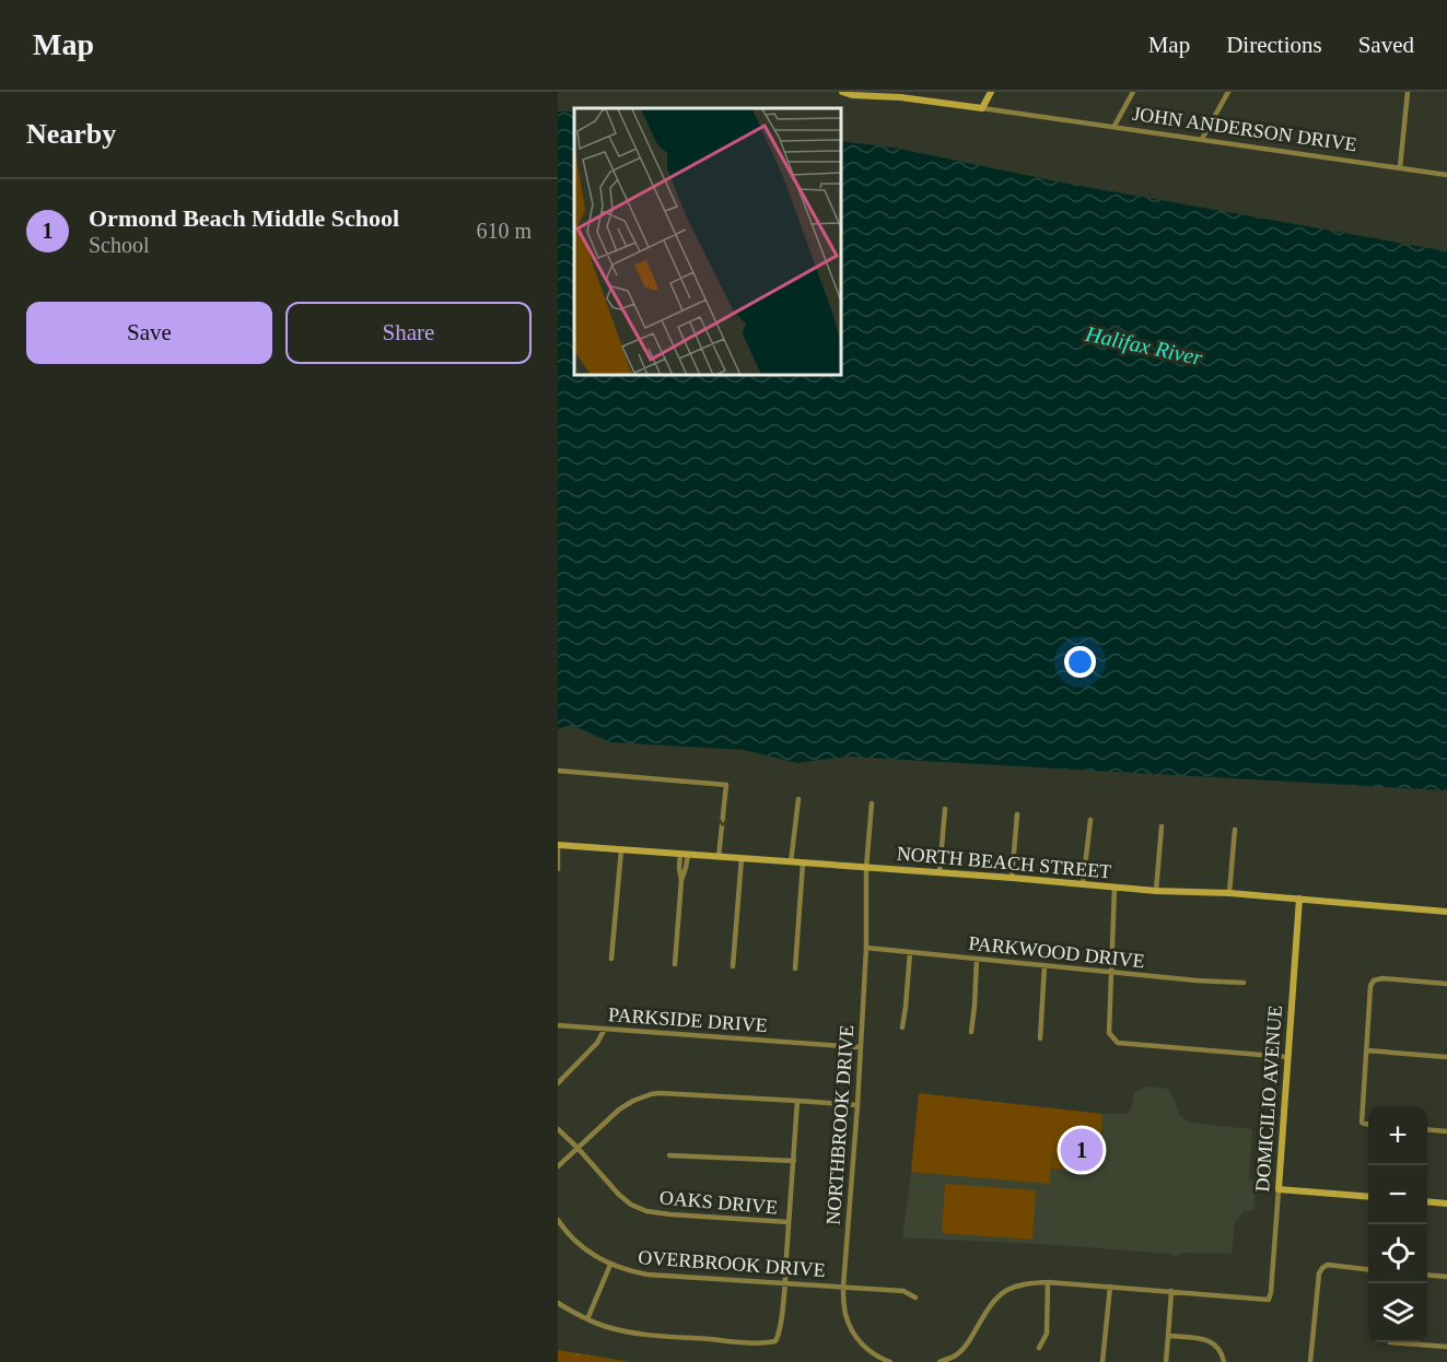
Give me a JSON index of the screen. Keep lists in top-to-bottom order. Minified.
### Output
{"streets":{"street":["JOHN ANDERSON DRIVE","NORTH BEACH STREET","PARKWOOD DRIVE","PARKSIDE DRIVE","DOMICILIO AVENUE","NORTHBROOK DRIVE","OAKS DRIVE","OVERBROOK DRIVE"]},"crossings":[["NORTH BEACH STREET","DOMICILIO AVENUE"],["NORTH BEACH STREET","NORTHBROOK DRIVE"],["PARKWOOD DRIVE","NORTHBROOK DRIVE"],["PARKSIDE DRIVE","NORTHBROOK DRIVE"],["NORTHBROOK DRIVE","OVERBROOK DRIVE"]],"water":["Halifax River"],"page":{"header":"Map","nav":["Map","Directions","Saved"],"heading":"Nearby","list":[{"mark":"1","name":"Ormond Beach Middle School","note":"School","value":"610 m"}],"buttons":["Save","Share"],"map_buttons":["+","−"],"pins":"1"}}
